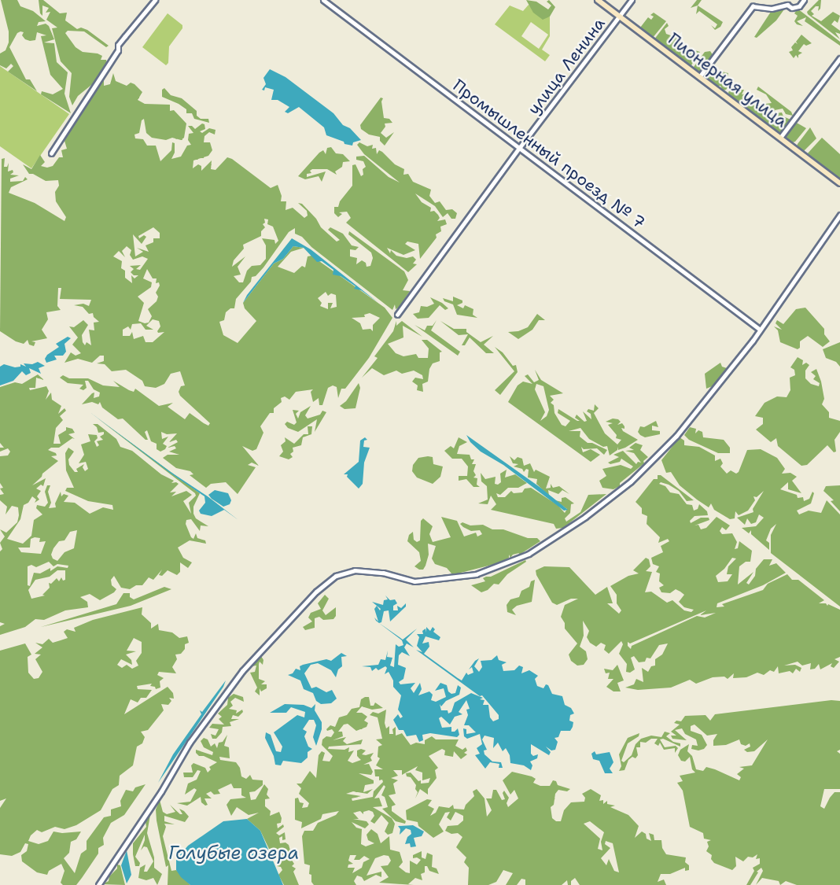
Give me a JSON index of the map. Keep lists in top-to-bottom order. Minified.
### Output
{"streets":{"main road":["Пионерная улица"],"street":["улица Ленина","Промышленный проезд № 7"]},"crossings":[["улица Ленина","Пионерная улица"],["улица Ленина","Промышленный проезд № 7"]],"water":["Голубые озера"]}
